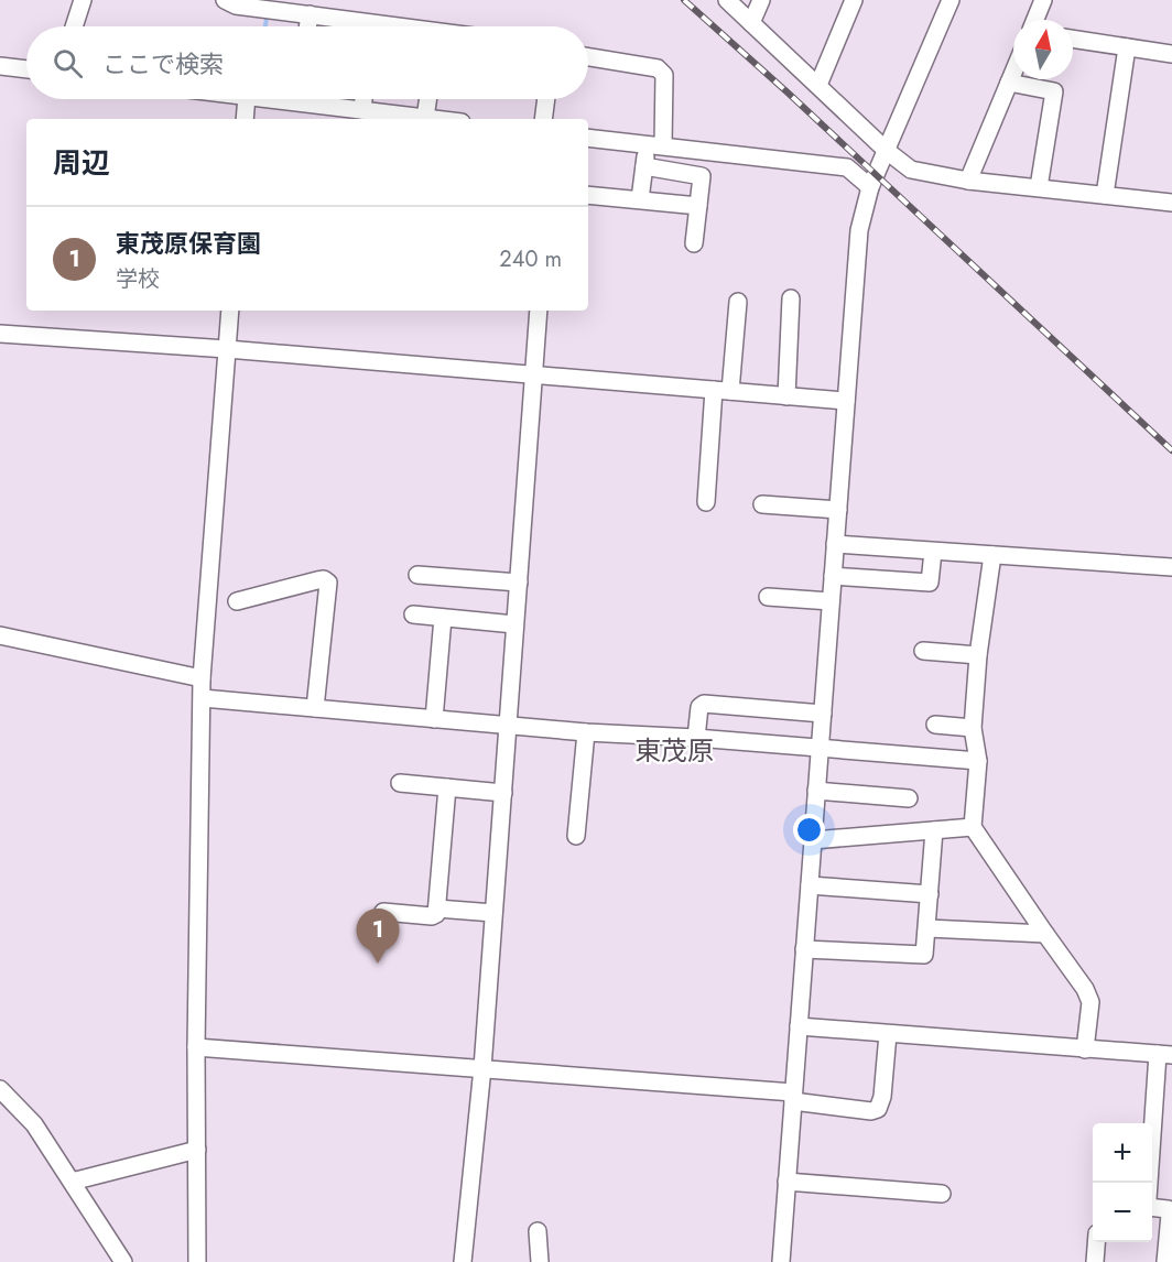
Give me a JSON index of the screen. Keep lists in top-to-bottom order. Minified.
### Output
{"districts":["東茂原"],"north":"top","page":{"search":"ここで検索","heading":"周辺","list":[{"mark":"1","name":"東茂原保育園","note":"学校","value":"240 m"}],"pins":"1","map_buttons":["+","−"]}}
